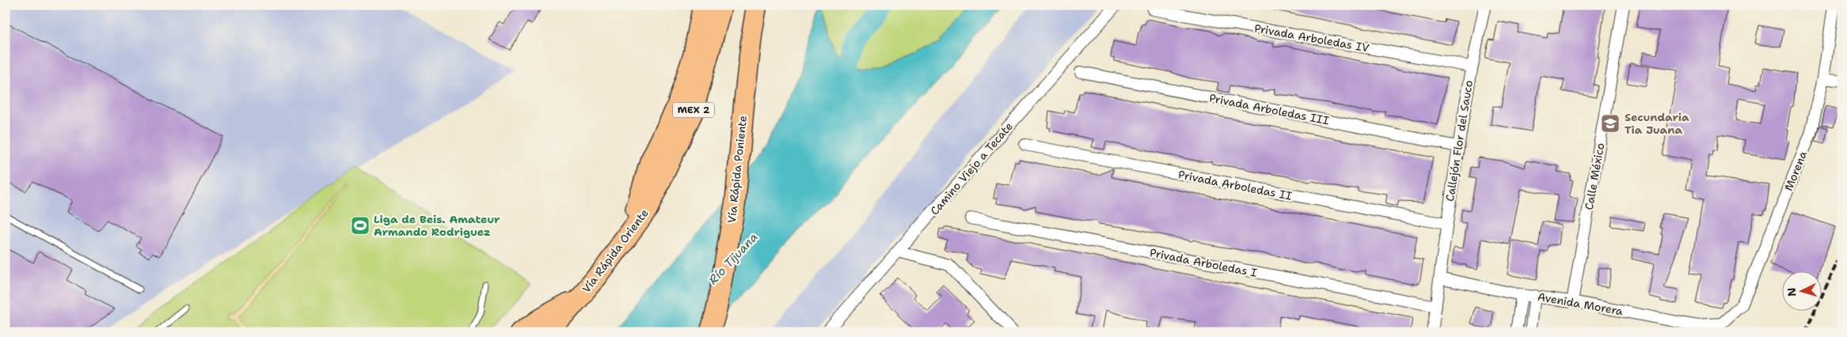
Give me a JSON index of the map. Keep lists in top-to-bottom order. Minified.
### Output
{"streets":{"highway":["MEX 2","Vía Rápida Poniente","Vía Rápida Oriente"],"street":["Privada Arboledas IV","Privada Arboledas III","Callejón Flor del Sauco","Camino Viejo a Tecate","Morena","Calle México","Privada Arboledas II","Privada Arboledas I","Avenida Morera"]},"crossings":[["Privada Arboledas IV","Callejón Flor del Sauco"],["Privada Arboledas III","Callejón Flor del Sauco"],["Callejón Flor del Sauco","Privada Arboledas II"],["Callejón Flor del Sauco","Privada Arboledas I"],["Callejón Flor del Sauco","Avenida Morera"],["Morena","Avenida Morera"],["Calle México","Avenida Morera"]],"water":["Río Tijuana"],"places":{"school or university":["Secundaria Tia Juana"],"sports":["Liga de Beis. Amateur Armando Rodriguez"]},"north":"left"}
